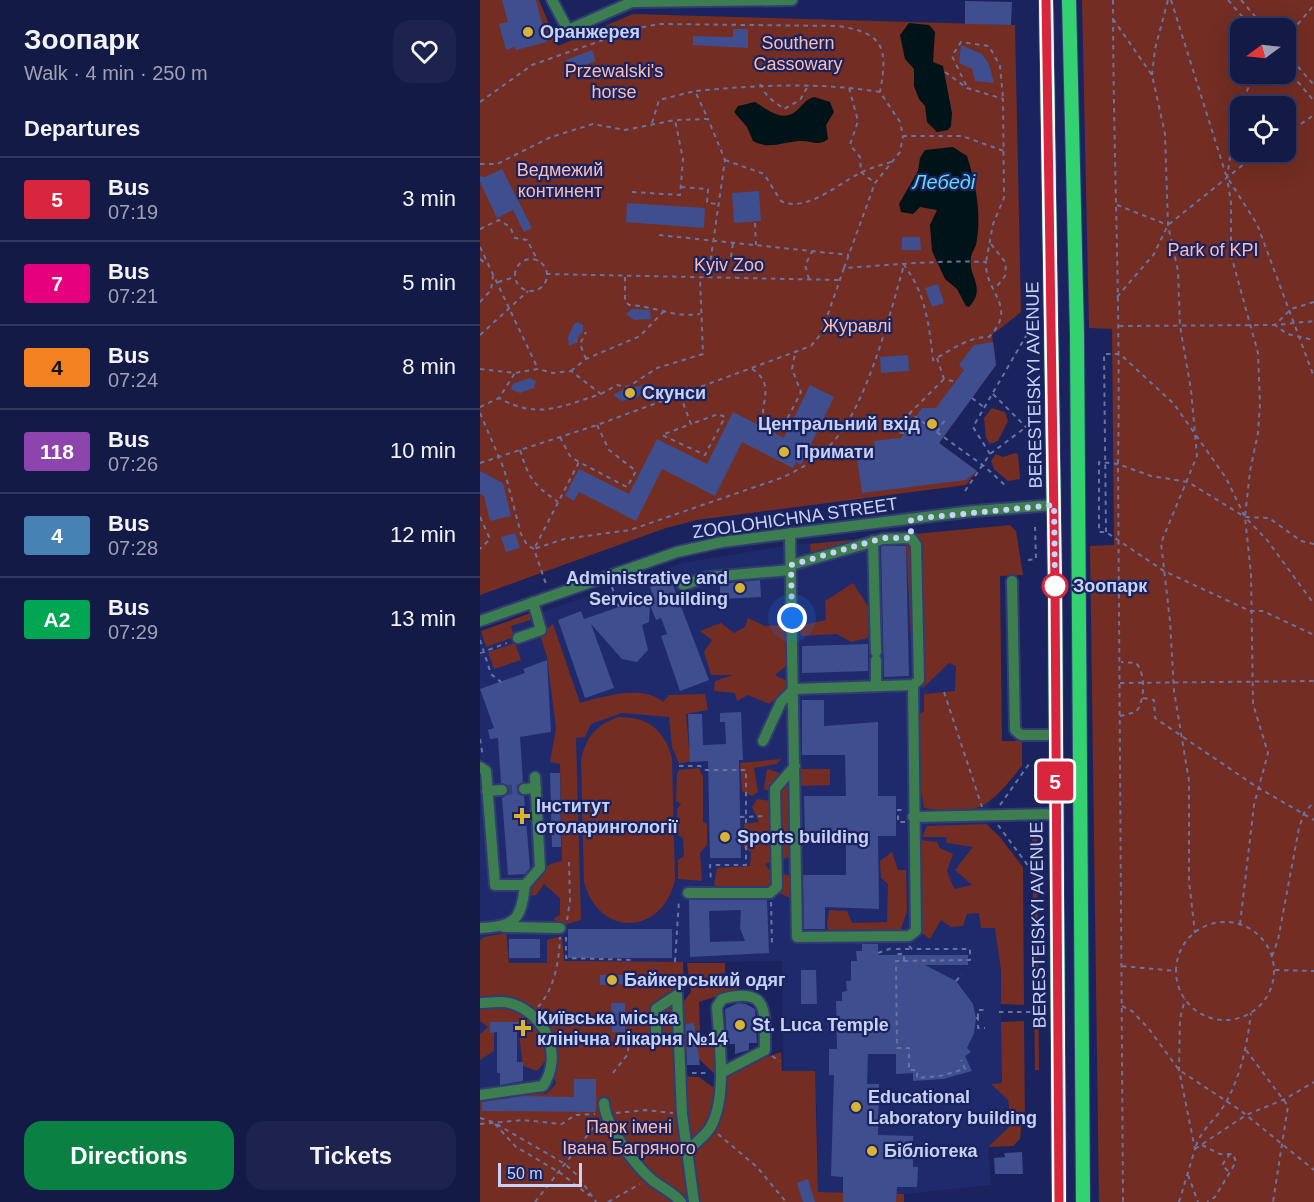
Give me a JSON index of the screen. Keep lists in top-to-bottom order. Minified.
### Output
{"streets":{"main road":["BERESTEISKYI AVENUE"],"street":["ZOOLOHICHNA STREET"]},"crossings":[["BERESTEISKYI AVENUE","ZOOLOHICHNA STREET"]],"water":["Лебеді"],"parks":["Southern Cassowary","Przewalski's horse","Ведмежий континент","Park of KPI","Kyiv Zoo","Журавлі","Парк імені Івана Багряного"],"places":{"other":["Оранжерея","Скунси","Центральний вхід","Примати","Зоопарк","Administrative and Service building","Sports building","Байкерський одяг","St. Luca Temple","Educational Laboratory building","Бібліотека"],"health":["Інститут отоларингології","Київська міська клінічна лікарня №14"]},"lines":["bus line 5"],"scale_bar":"50 m","north":"left","page":{"heading":[["Зоопарк","Walk · 4 min · 250 m"],"Departures"],"on_map":"5","list":[{"mark":"5","name":"Bus","note":"07:19","value":"3 min"},{"mark":"7","name":"Bus","note":"07:21","value":"5 min"},{"mark":"4","name":"Bus","note":"07:24","value":"8 min"},{"mark":"118","name":"Bus","note":"07:26","value":"10 min"},{"mark":"4","name":"Bus","note":"07:28","value":"12 min"},{"mark":"А2","name":"Bus","note":"07:29","value":"13 min"}],"buttons":["Directions","Tickets"],"scale":"50 m"}}
